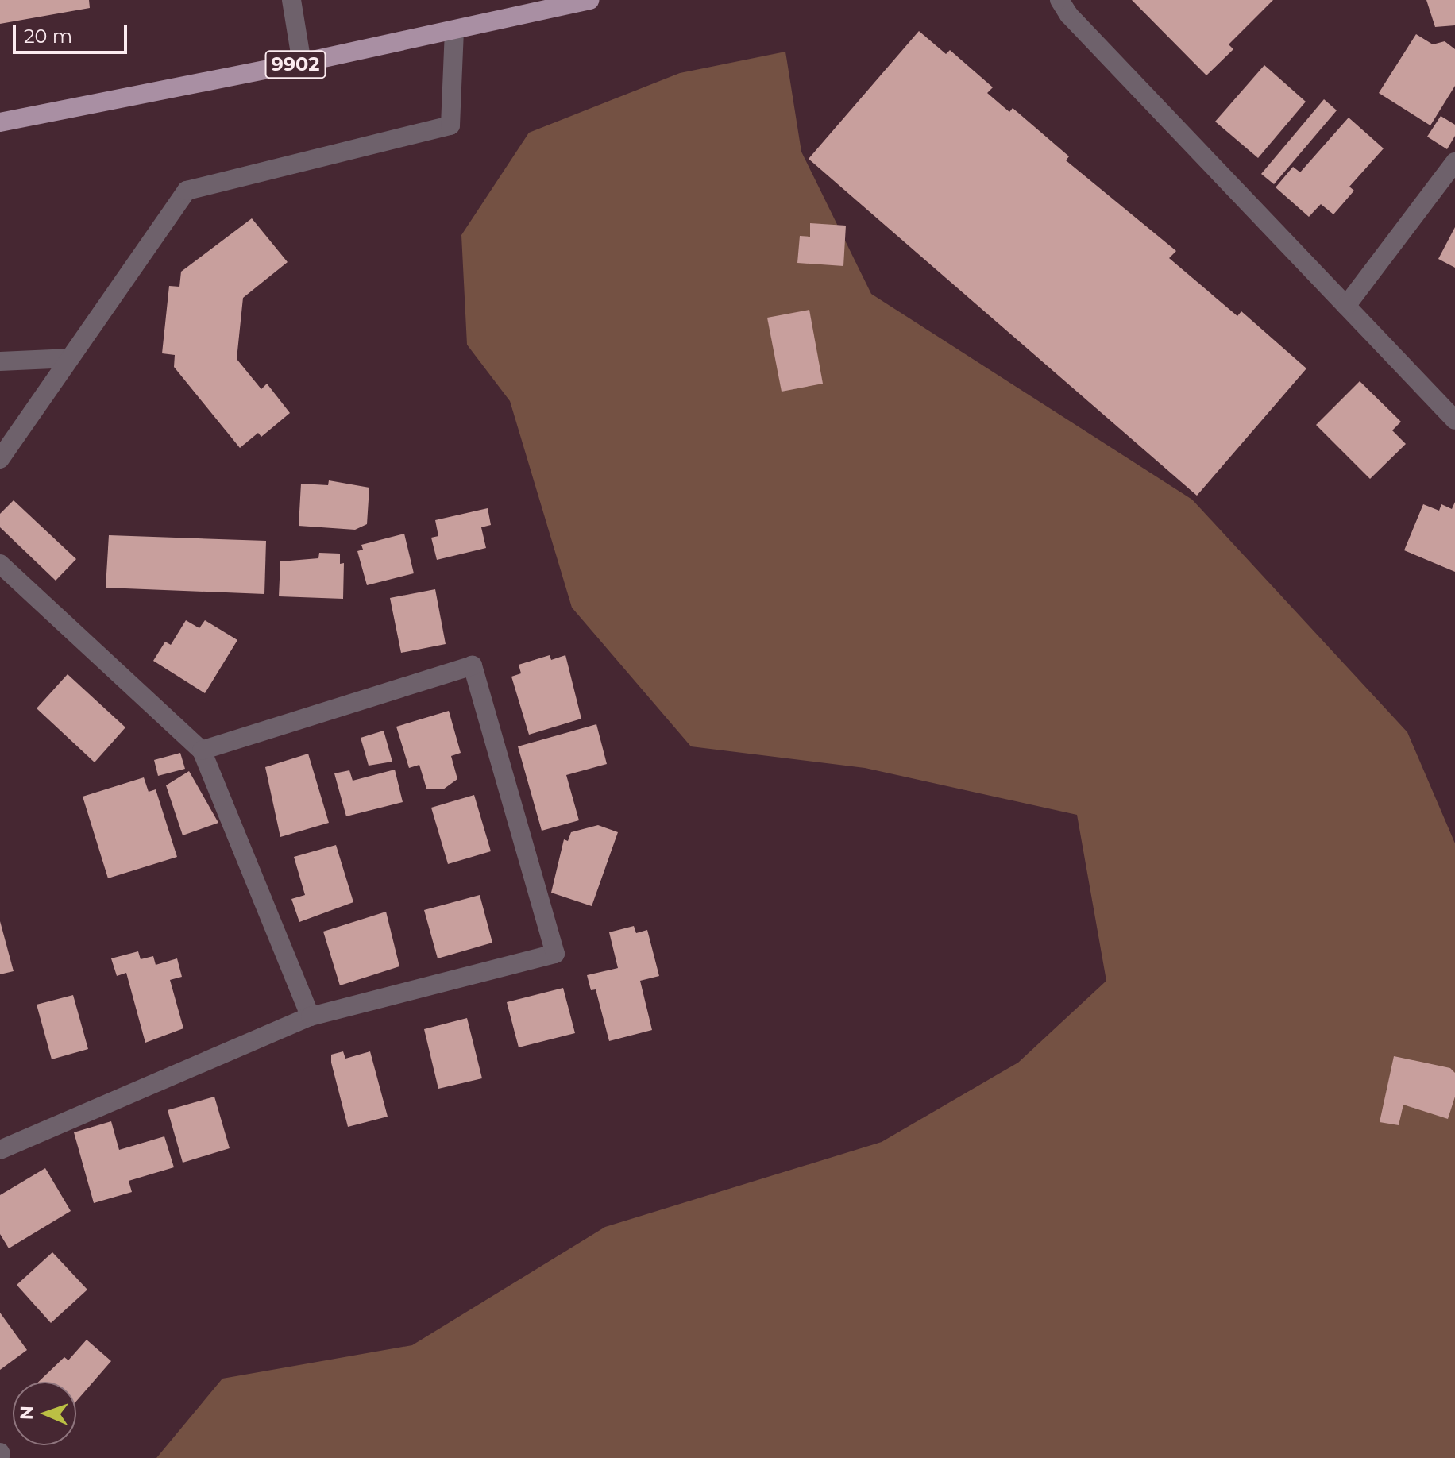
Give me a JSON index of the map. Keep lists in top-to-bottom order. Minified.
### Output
{"streets":{"main road":["9902"]},"scale_bar":"20 m","north":"left"}
